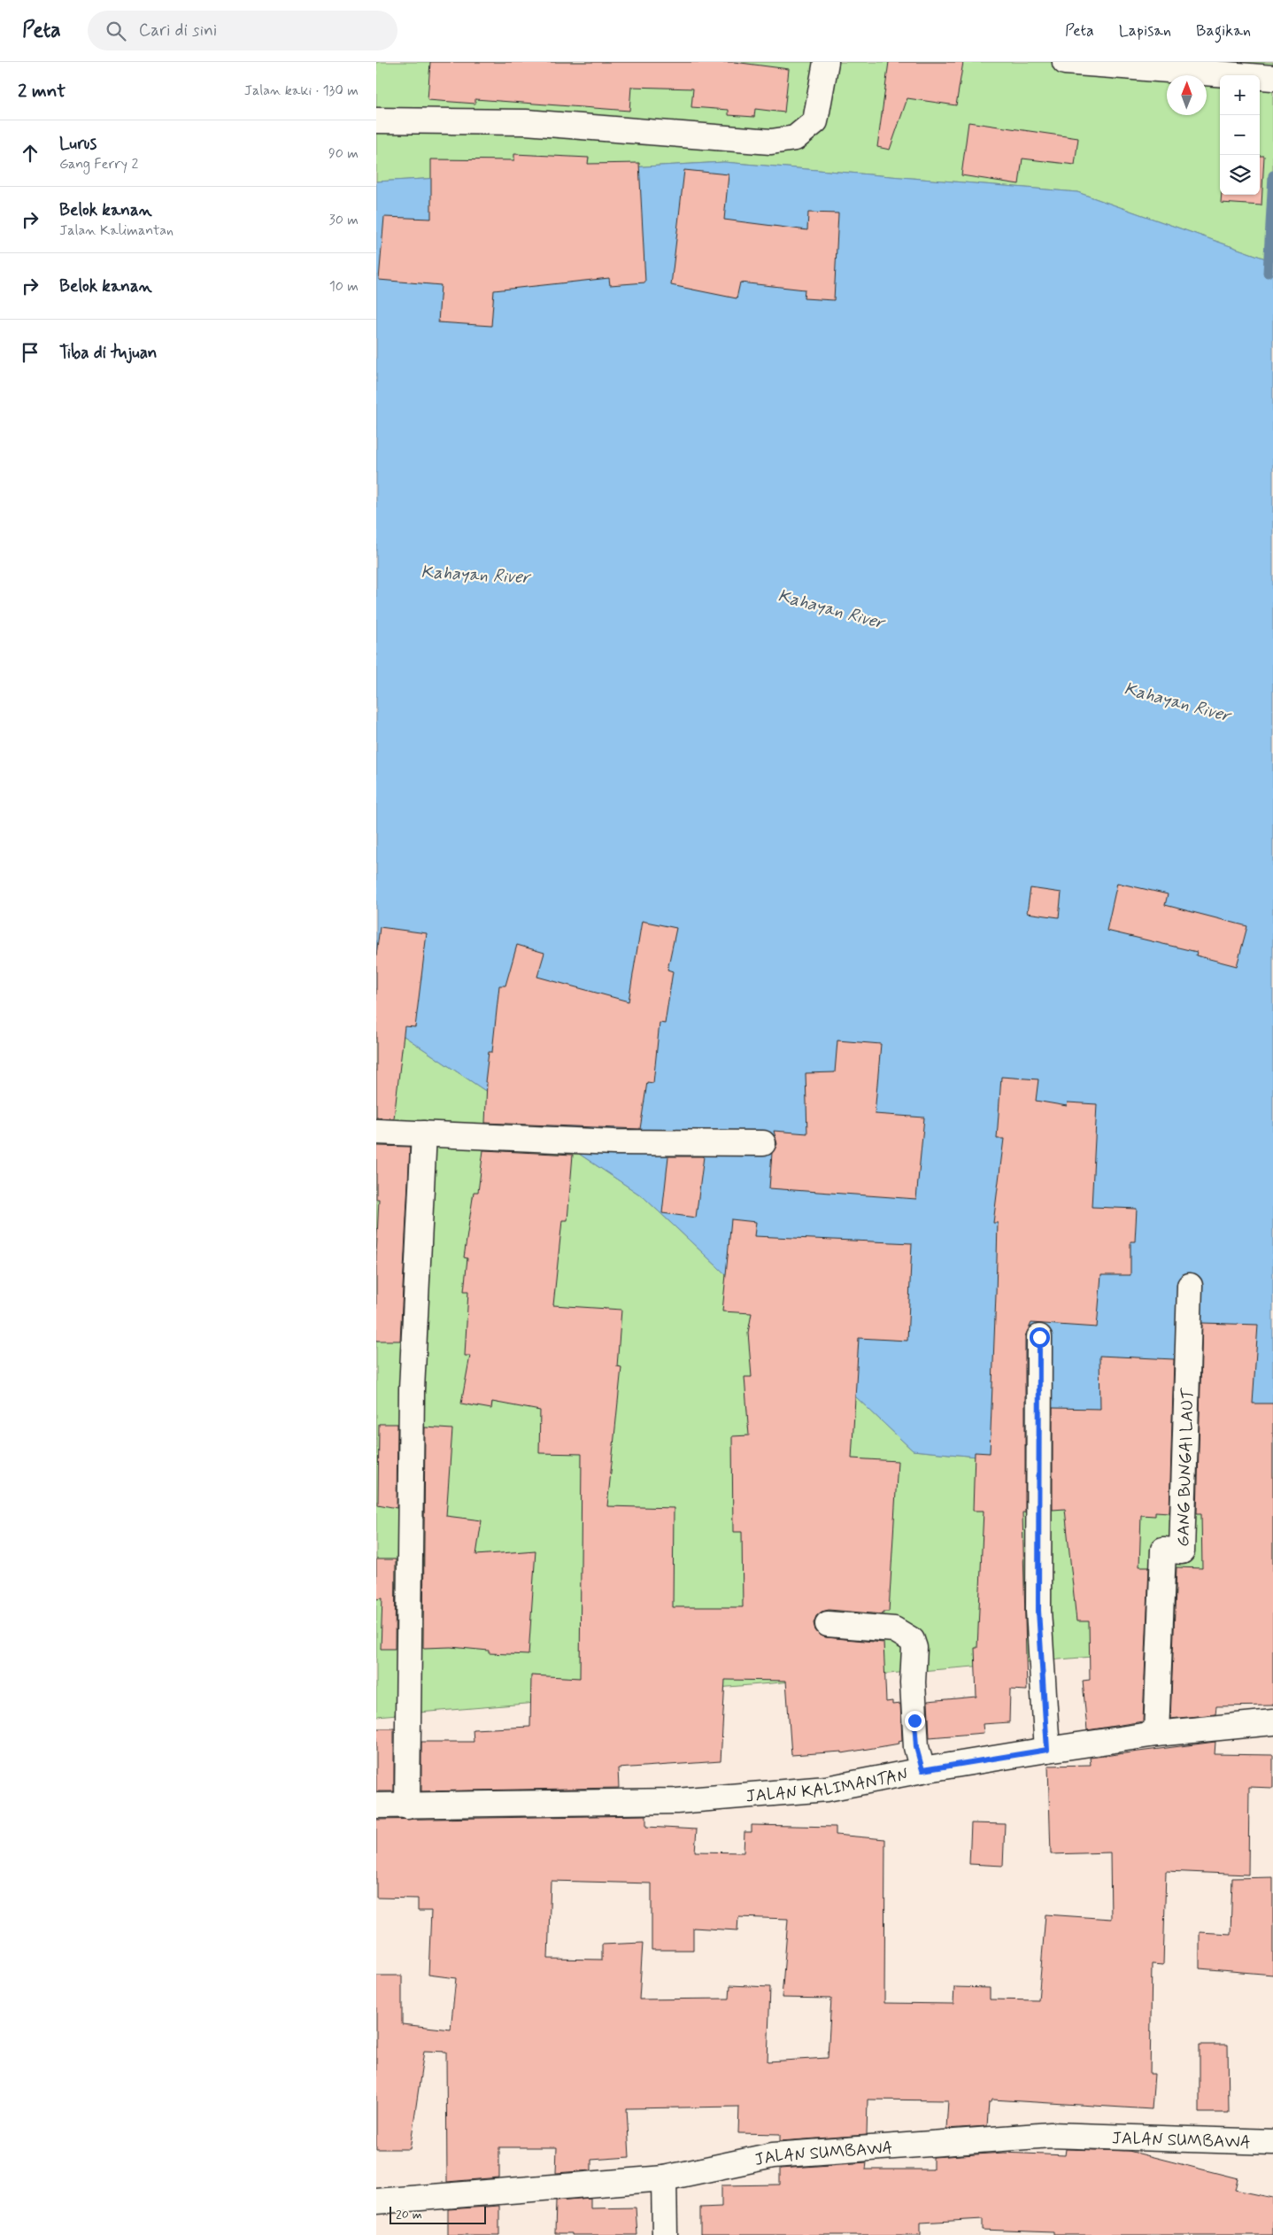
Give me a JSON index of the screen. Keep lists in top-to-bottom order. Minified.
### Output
{"streets":{"street":["GANG BUNGAI LAUT","JALAN KALIMANTAN","JALAN SUMBAWA"]},"crossings":[["GANG BUNGAI LAUT","JALAN KALIMANTAN"]],"water":["Kahayan River"],"scale_bar":"20 m","north":"top","page":{"header":"Peta","search":"Cari di sini","nav":["Peta","Lapisan","Bagikan"],"heading":["2 mnt","Jalan kaki · 130 m"],"map_buttons":["+","−"],"list":[["Lurus","Gang Ferry 2","90 m"],["Belok kanan","Jalan Kalimantan","30 m"],["Belok kanan","10 m"],"Tiba di tujuan"],"scale":"20 m"}}
